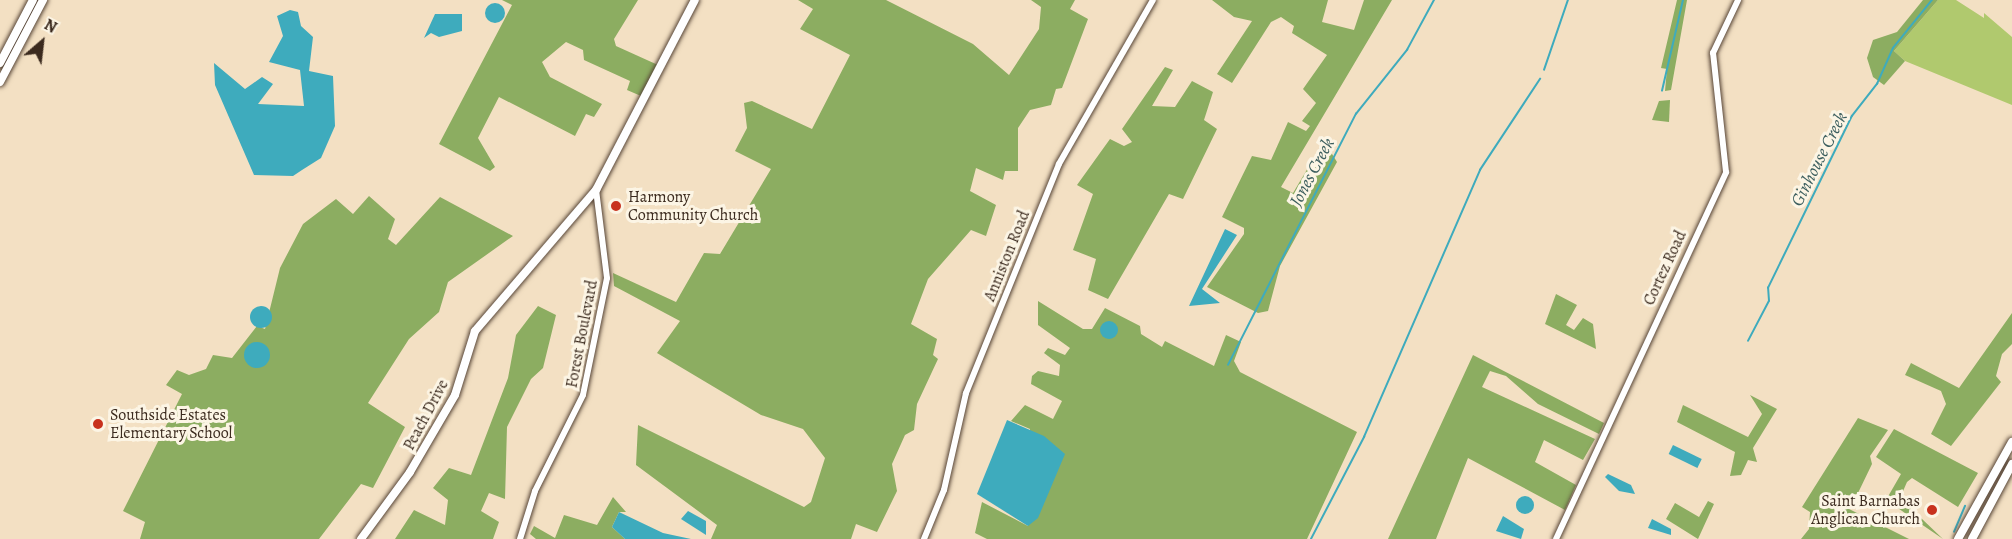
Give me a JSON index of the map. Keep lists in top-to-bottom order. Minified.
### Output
{"streets":{"main road":["Peach Drive"],"street":["Anniston Road","Cortez Road","Forest Boulevard"]},"crossings":[["Forest Boulevard","Peach Drive"]],"water":["Ginhouse Creek","Jones Creek"],"places":["Harmony Community Church","Southside Estates Elementary School","Saint Barnabas Anglican Church"],"north":"top right"}
